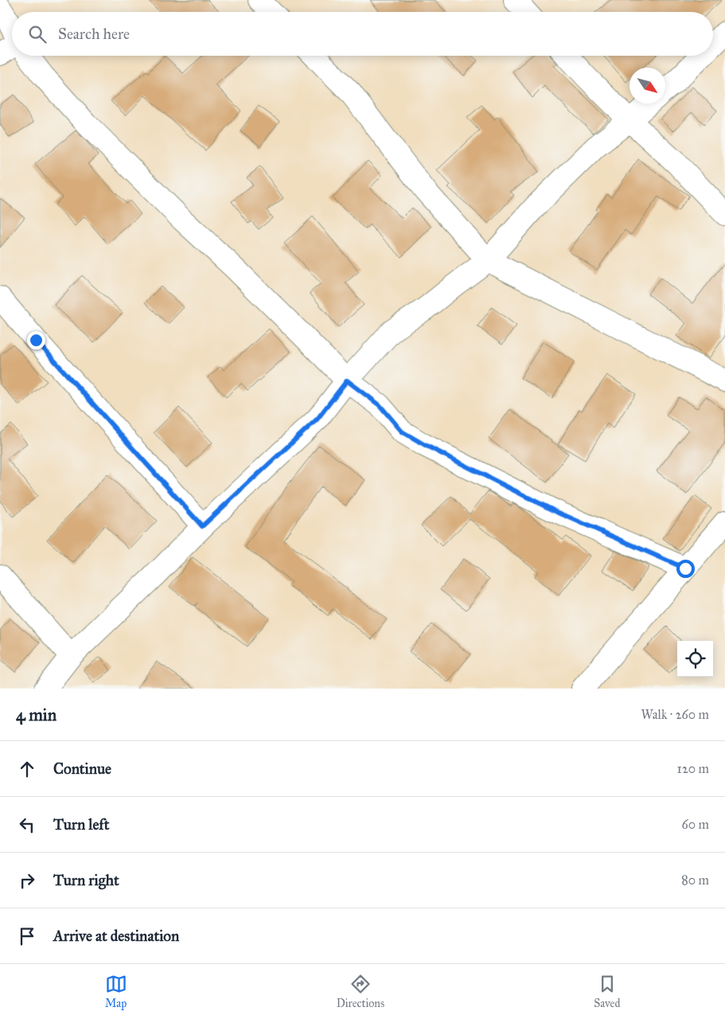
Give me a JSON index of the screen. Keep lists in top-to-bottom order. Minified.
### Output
{"north":"bottom right","page":{"search":"Search here","heading":["4 min","Walk · 260 m"],"list":[["Continue","120 m"],["Turn left","60 m"],["Turn right","80 m"],"Arrive at destination"],"nav":["Map","Directions","Saved"]}}
